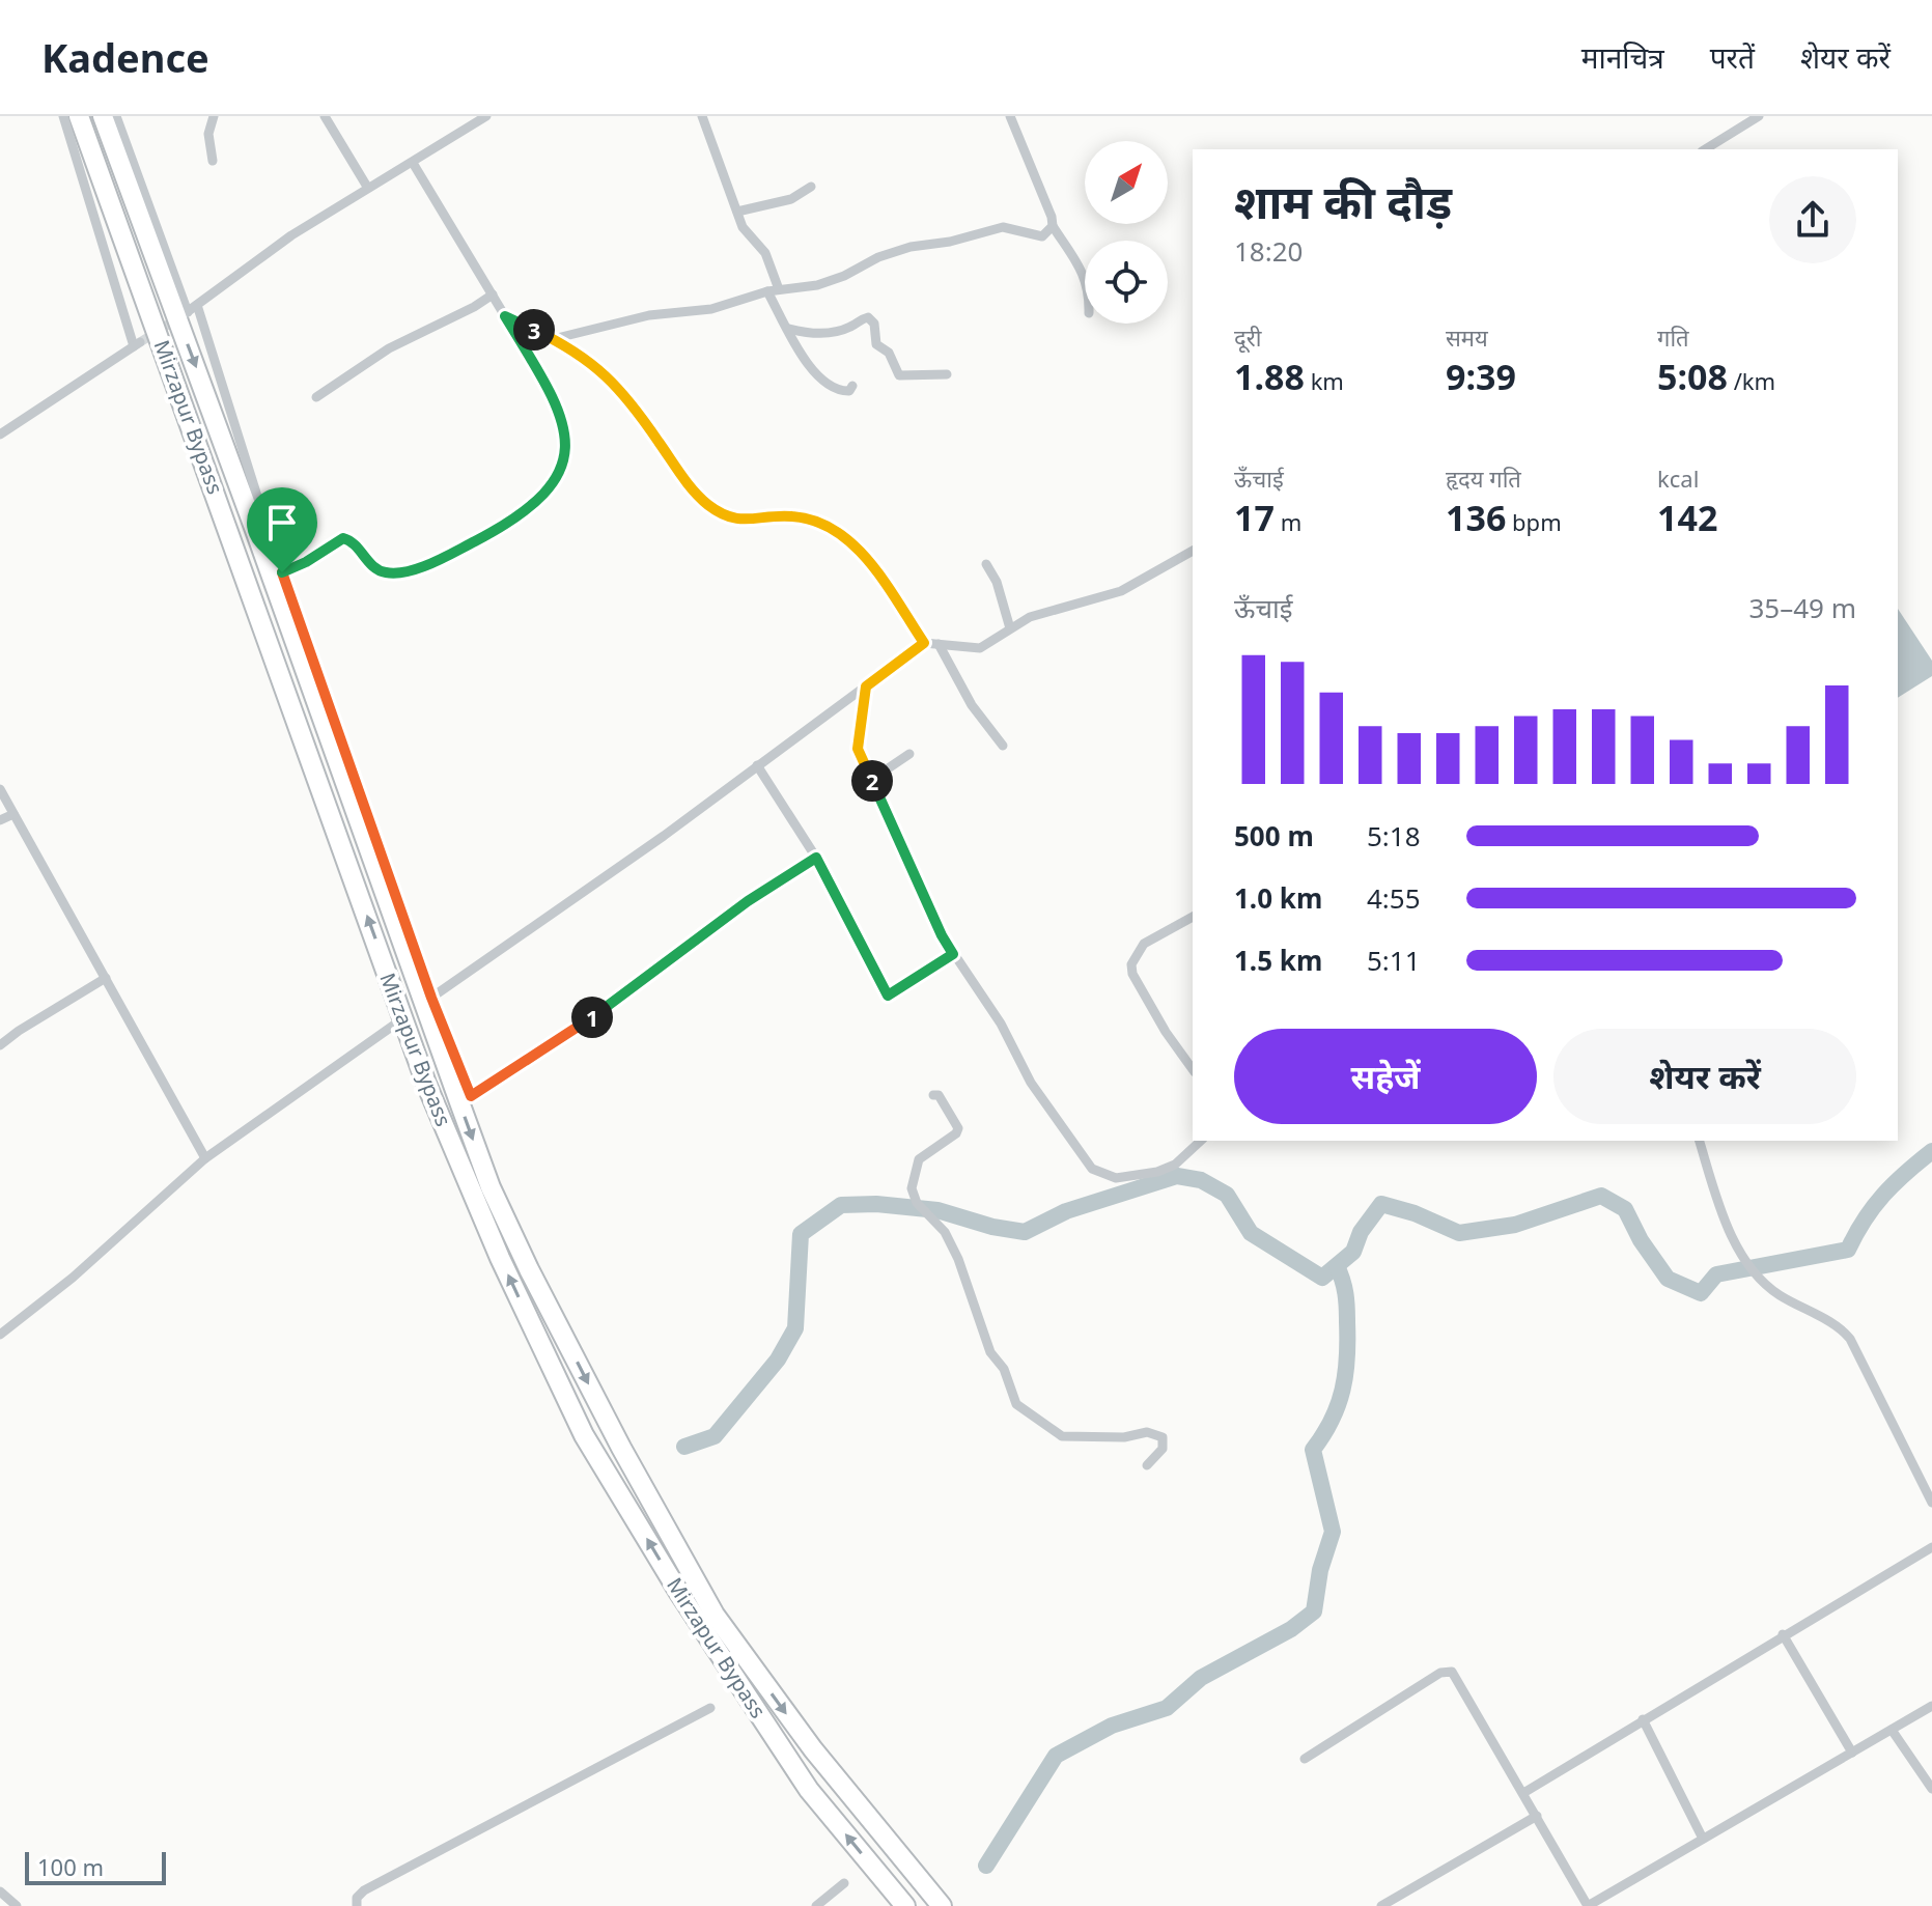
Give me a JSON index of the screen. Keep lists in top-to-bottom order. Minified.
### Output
{"streets":{"highway":["Mirzapur Bypass"]},"scale_bar":"100 m","north":"top right","page":{"header":"Kadence","nav":["मानचित्र","परतें","शेयर करें"],"heading":["शाम की दौड़","18:20"],"stats":[["दूरी","1.88 km"],["समय","9:39"],["गति","5:08 /km"],["ऊँचाई","17 m"],["हृदय गति","136 bpm"],["kcal","142"]],"pins":["3","2","1"],"chart":["ऊँचाई","35–49 m"],"list":[{"name":"500 m","note":"5:18"},{"name":"1.0 km","note":"4:55"},{"name":"1.5 km","note":"5:11"}],"buttons":["सहेजें","शेयर करें"],"scale":"100 m"}}
